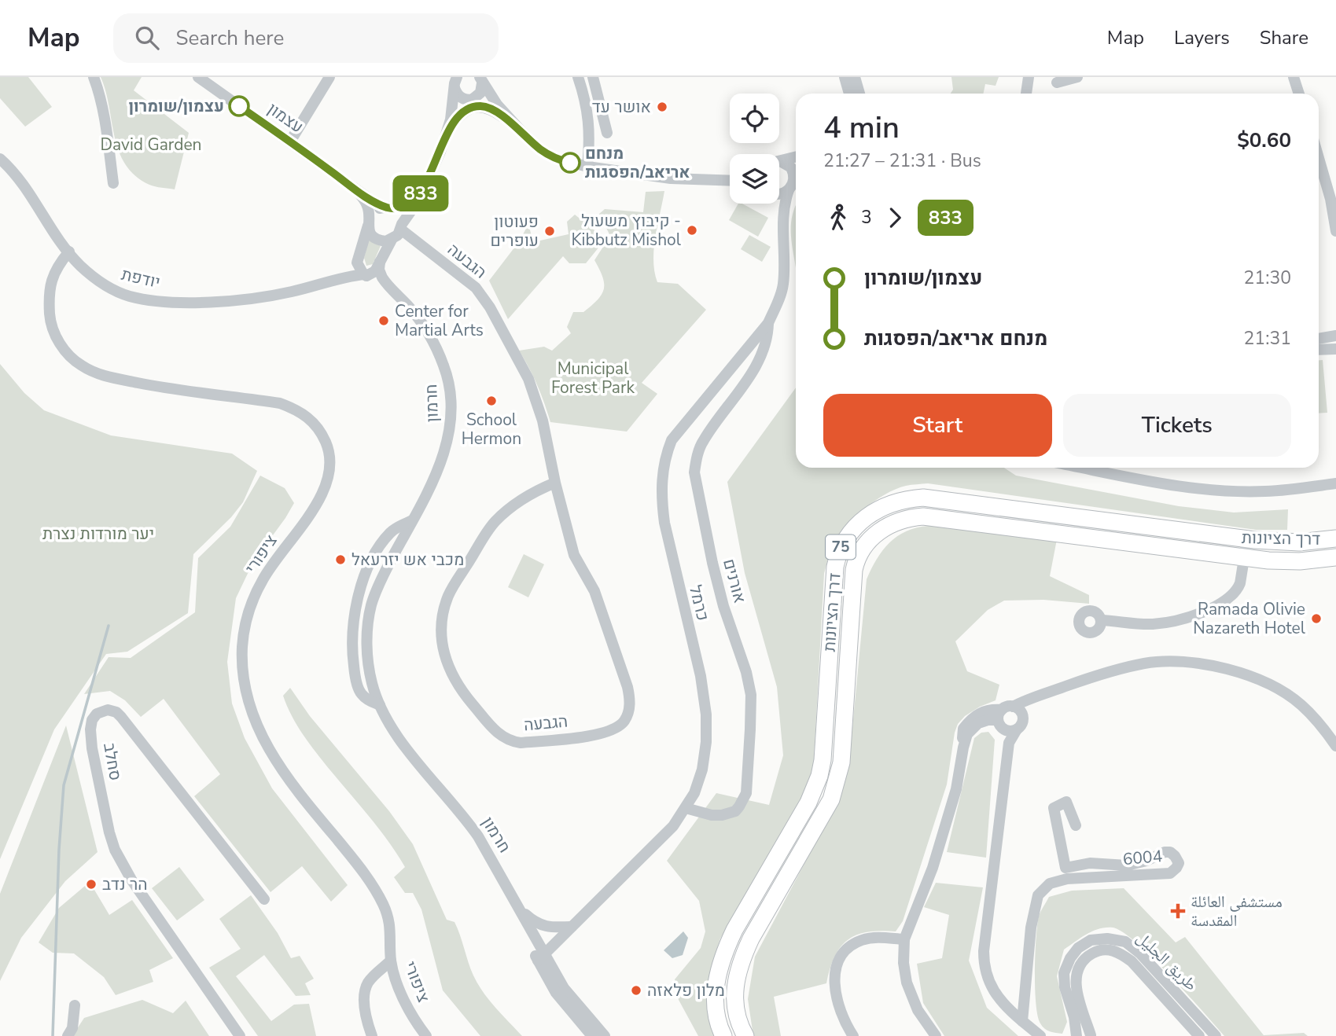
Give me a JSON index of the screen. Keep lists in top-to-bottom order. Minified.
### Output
{"streets":{"highway":["דרך הציונות","75"],"street":["עצמון","הגבעה","יודפת","חרמון","ציפורי","אורנים","כרמל","סחלב","6004","طريق الجليل"]},"crossings":[["עצמון","הגבעה"],["יודפת","חרמון"],["יודפת","ציפורי"],["חרמון","כרמל"],["אורנים","כרמל"]],"parks":["David Garden","Municipal Forest Park","יער מורדות נצרת"],"places":{"other":["עצמון/שומרון","אושר עד","מנחם אריאב/הפסגות","קיבוץ משעול - Kibbutz Mishol","פעוטון עופרים","Center for Martial Arts","School Hermon","מכבי אש יזרעאל","Ramada Olivie Nazareth Hotel","הר נדב","מלון פלאזה"],"health":["مستشفى العائلة المقدسة"]},"lines":["bus line 833"],"page":{"header":"Map","search":"Search here","nav":["Map","Layers","Share"],"on_map":"833","heading":["4 min","21:27 – 21:31 · Bus","$0.60"],"legs":["3","833"],"list":[{"name":"עצמון/שומרון","value":"21:30"},{"name":"מנחם אריאב/הפסגות","value":"21:31"}],"buttons":["Start","Tickets"]}}
